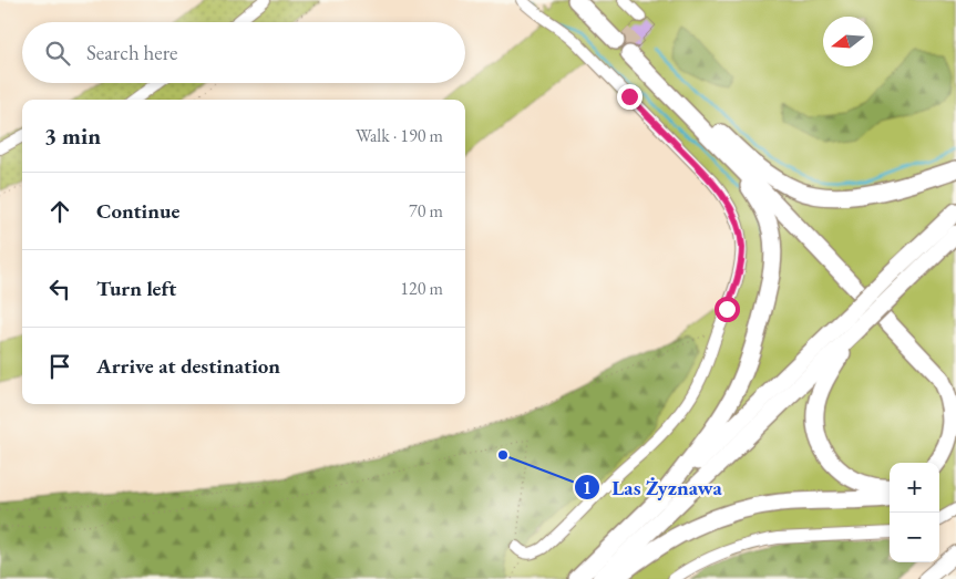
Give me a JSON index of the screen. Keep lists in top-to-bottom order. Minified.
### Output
{"places":["Las Żyznawa"],"north":"left","page":{"search":"Search here","heading":["3 min","Walk · 190 m"],"list":[["Continue","70 m"],["Turn left","120 m"],"Arrive at destination"],"map_buttons":["+","−"]}}
